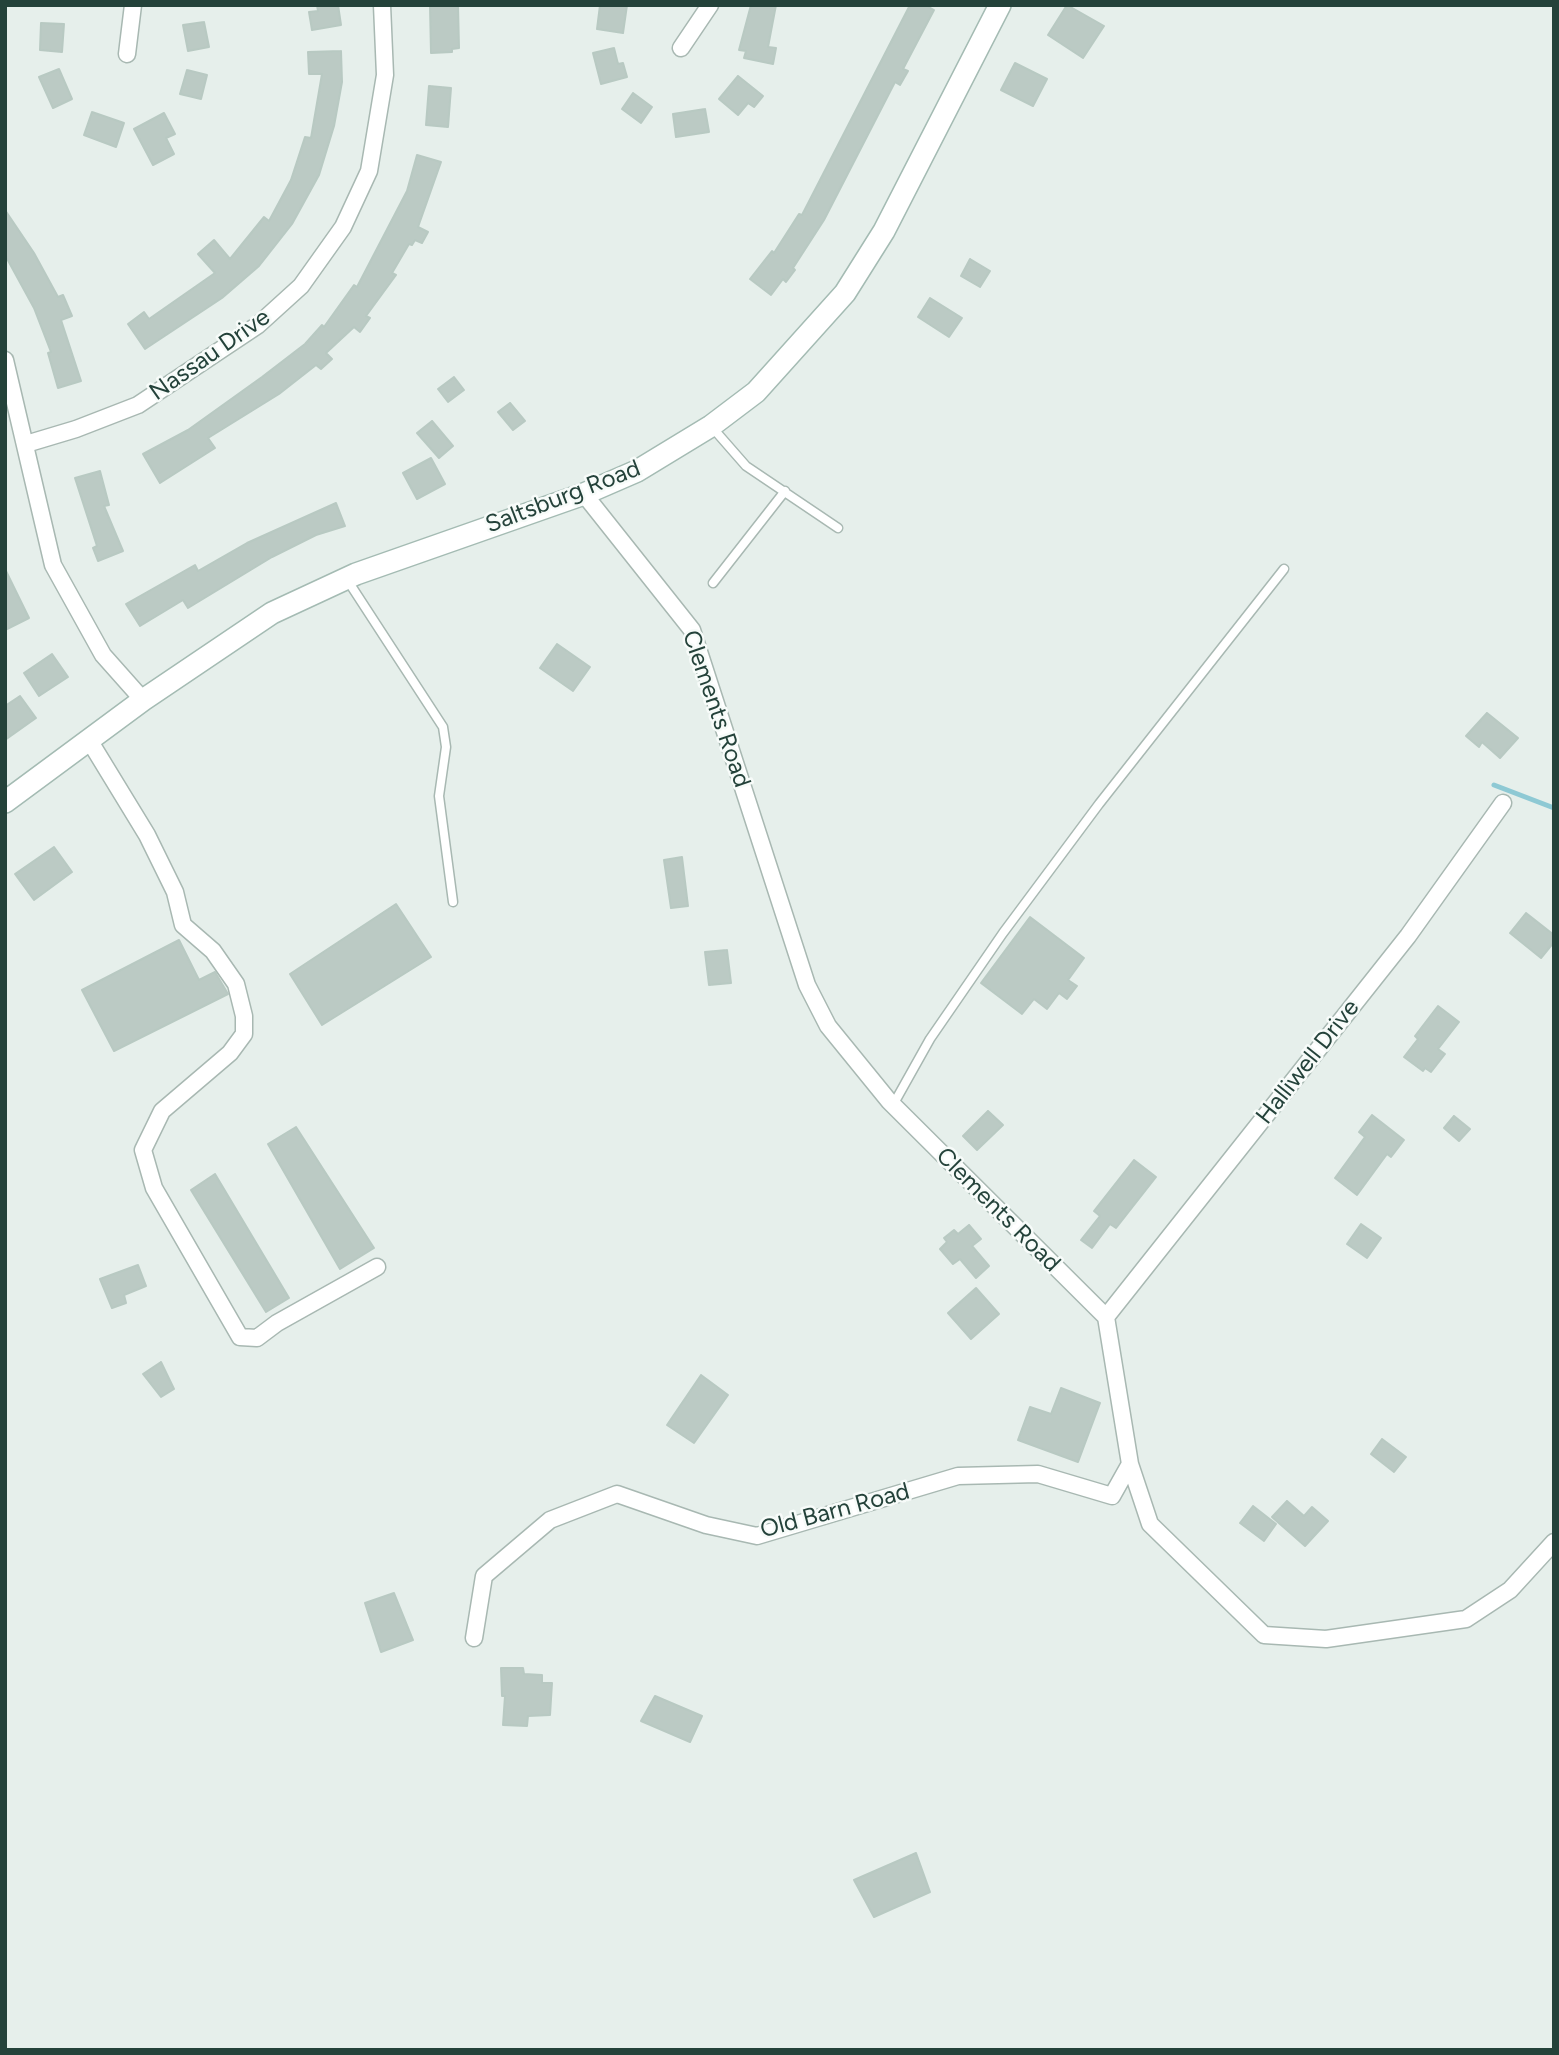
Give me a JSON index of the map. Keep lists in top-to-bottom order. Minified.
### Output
{"streets":{"main road":["Saltsburg Road"],"street":["Nassau Drive","Clements Road","Halliwell Drive","Old Barn Road"]},"crossings":[["Saltsburg Road","Clements Road"],["Clements Road","Halliwell Drive"]]}
